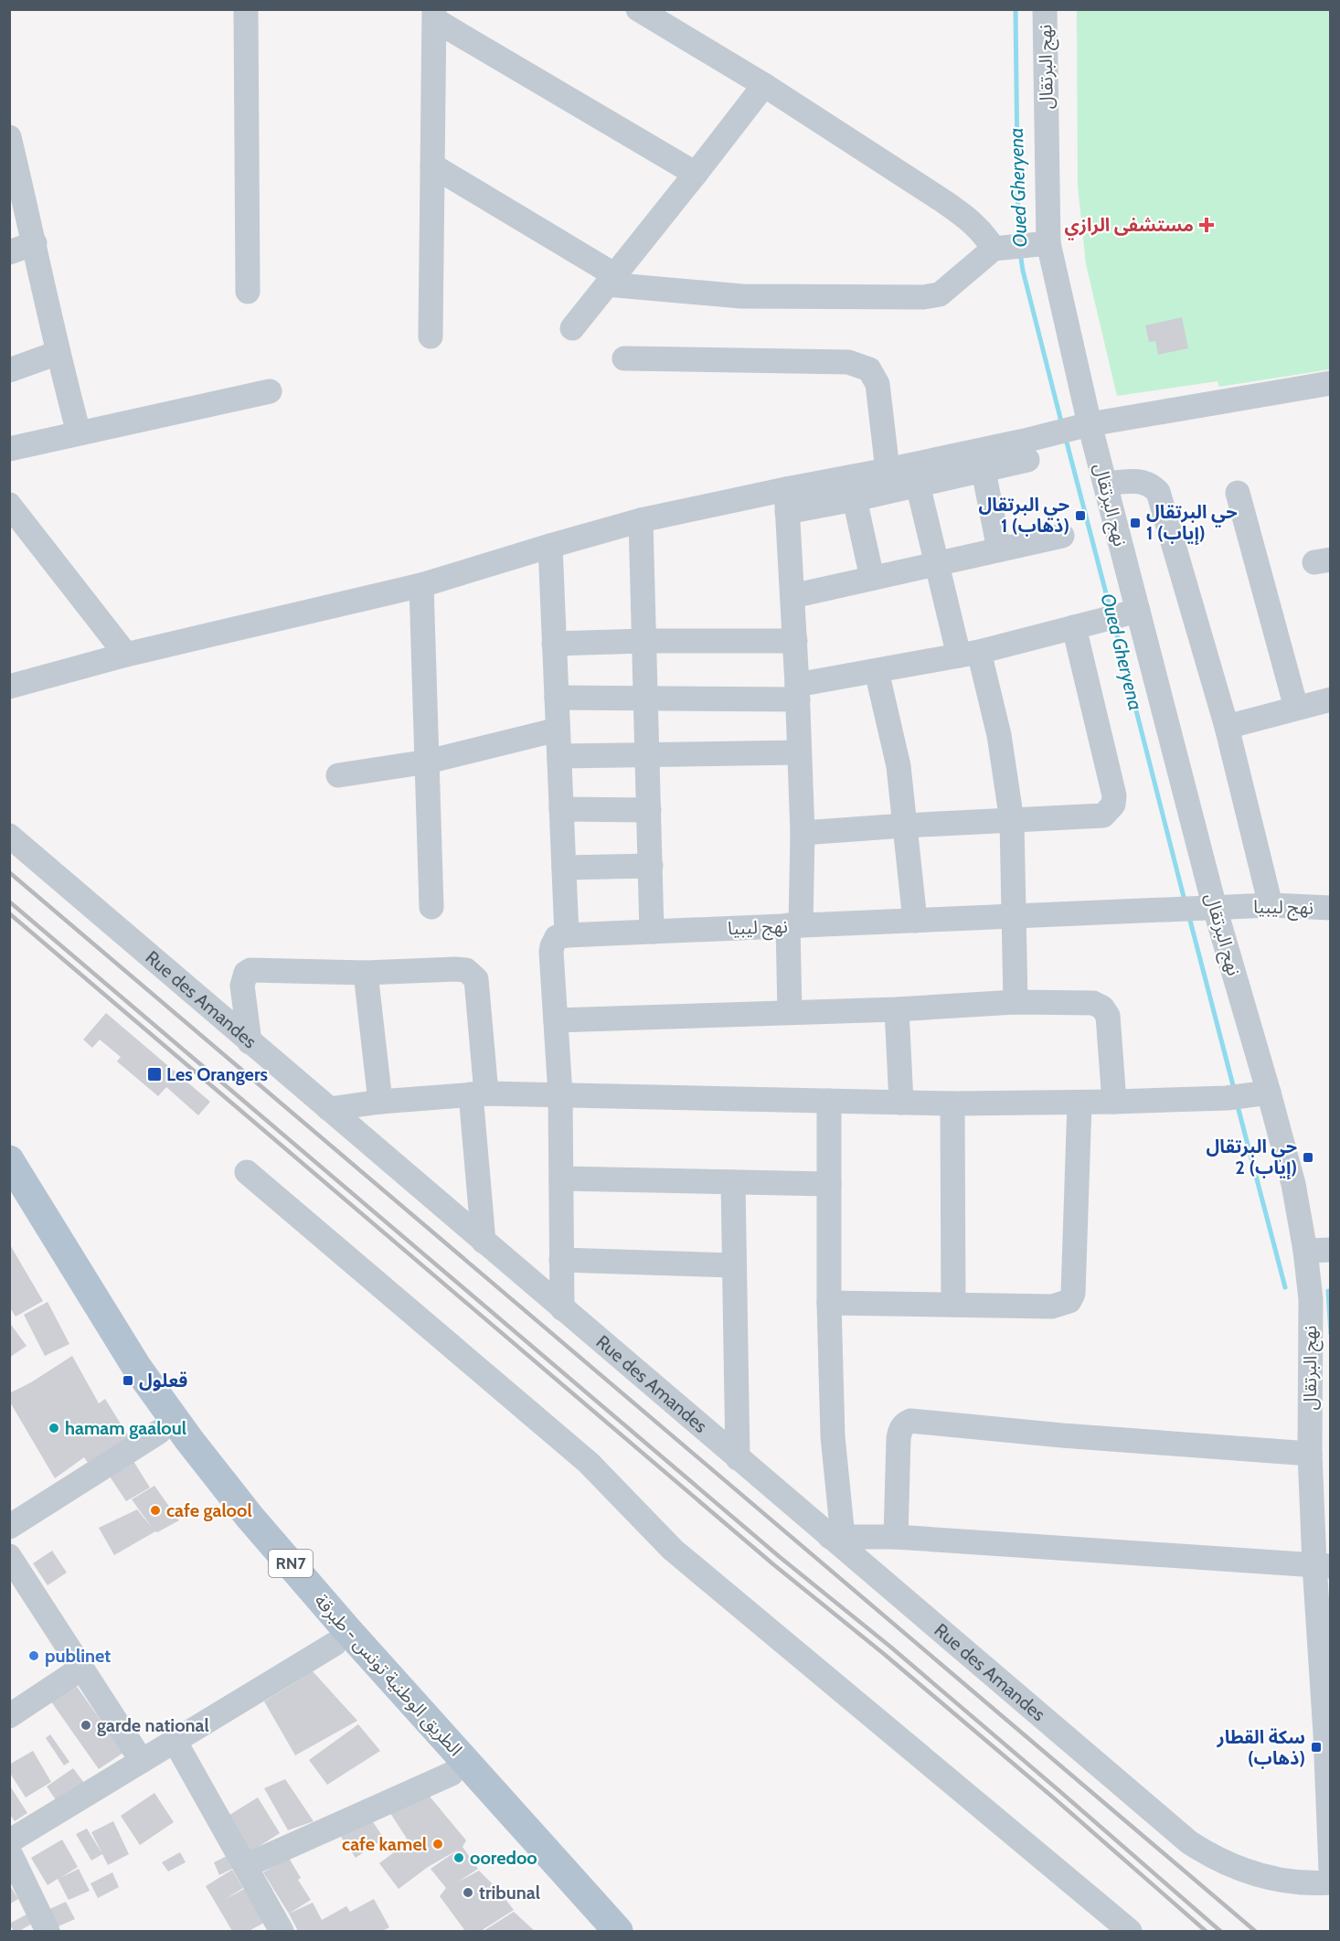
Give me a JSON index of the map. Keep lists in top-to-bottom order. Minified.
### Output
{"streets":{"main road":["RN7","الطريق الوطنية تونس - طبرقة"],"street":["نهج البرتقال","نهج ليبيا","Rue des Amandes"]},"crossings":[["نهج البرتقال","نهج ليبيا"],["نهج البرتقال","Rue des Amandes"]],"water":["Oued Gheryena"],"places":{"health":["مستشفى الرازي"],"transit":["حي البرتقال 1 (ذهاب)","حي البرتقال 1 (إياب)","Les Orangers","حي البرتقال 2 (إياب)","قعلول","سكة القطار (ذهاب)"],"other":["hamam gaaloul","cafe galool","publinet","garde national","cafe kamel","ooredoo","tribunal"]}}
